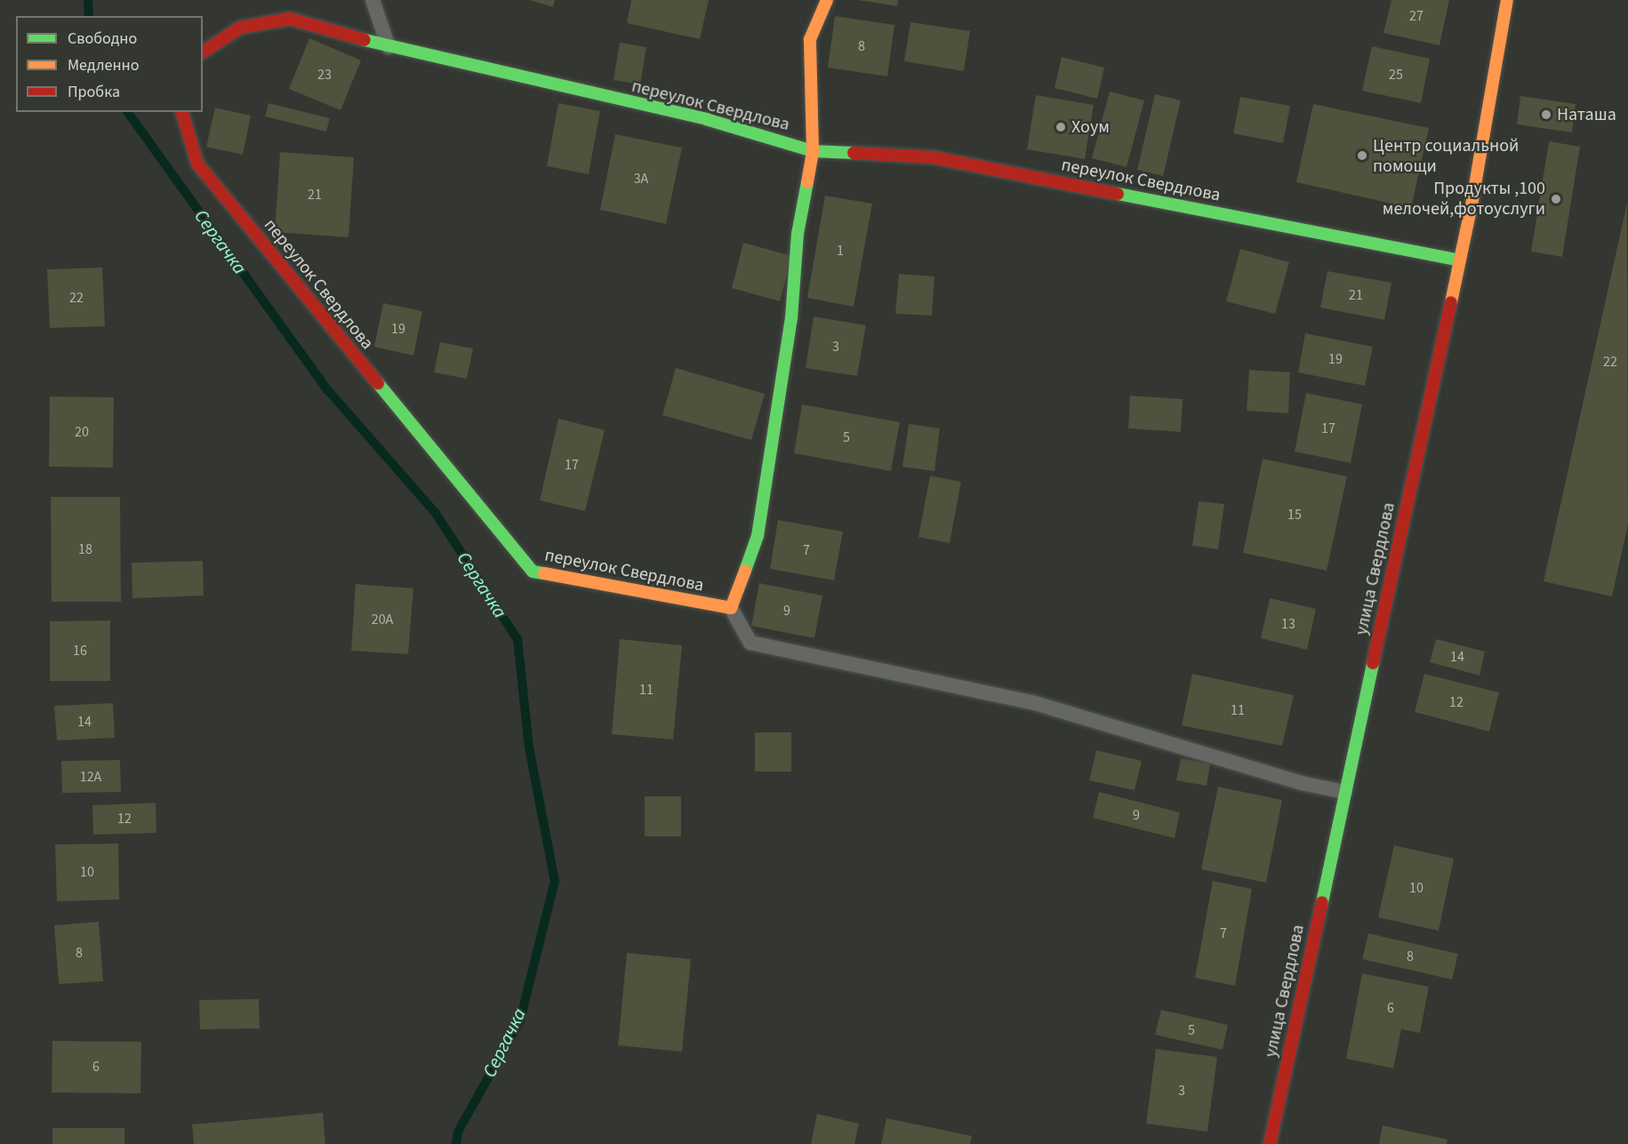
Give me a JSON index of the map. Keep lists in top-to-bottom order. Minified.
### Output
{"streets":{"street":["переулок Свердлова","улица Свердлова"]},"crossings":[["переулок Свердлова","улица Свердлова"]],"water":["Сергачка"],"places":["Наташа","Хоум","Центр социальной помощи","Продукты ,100 мелочей,фотоуслуги"],"house_numbers":["27","8","23","25","3А","21","1","21","22","19","3","19","22","17","20","5","17","15","18","7","9","20А","13","16","14","11","12","11","14","12А","9","12","10","10","7","8","8","6","5","6","3"],"legend":["Свободно","Медленно","Пробка"]}
